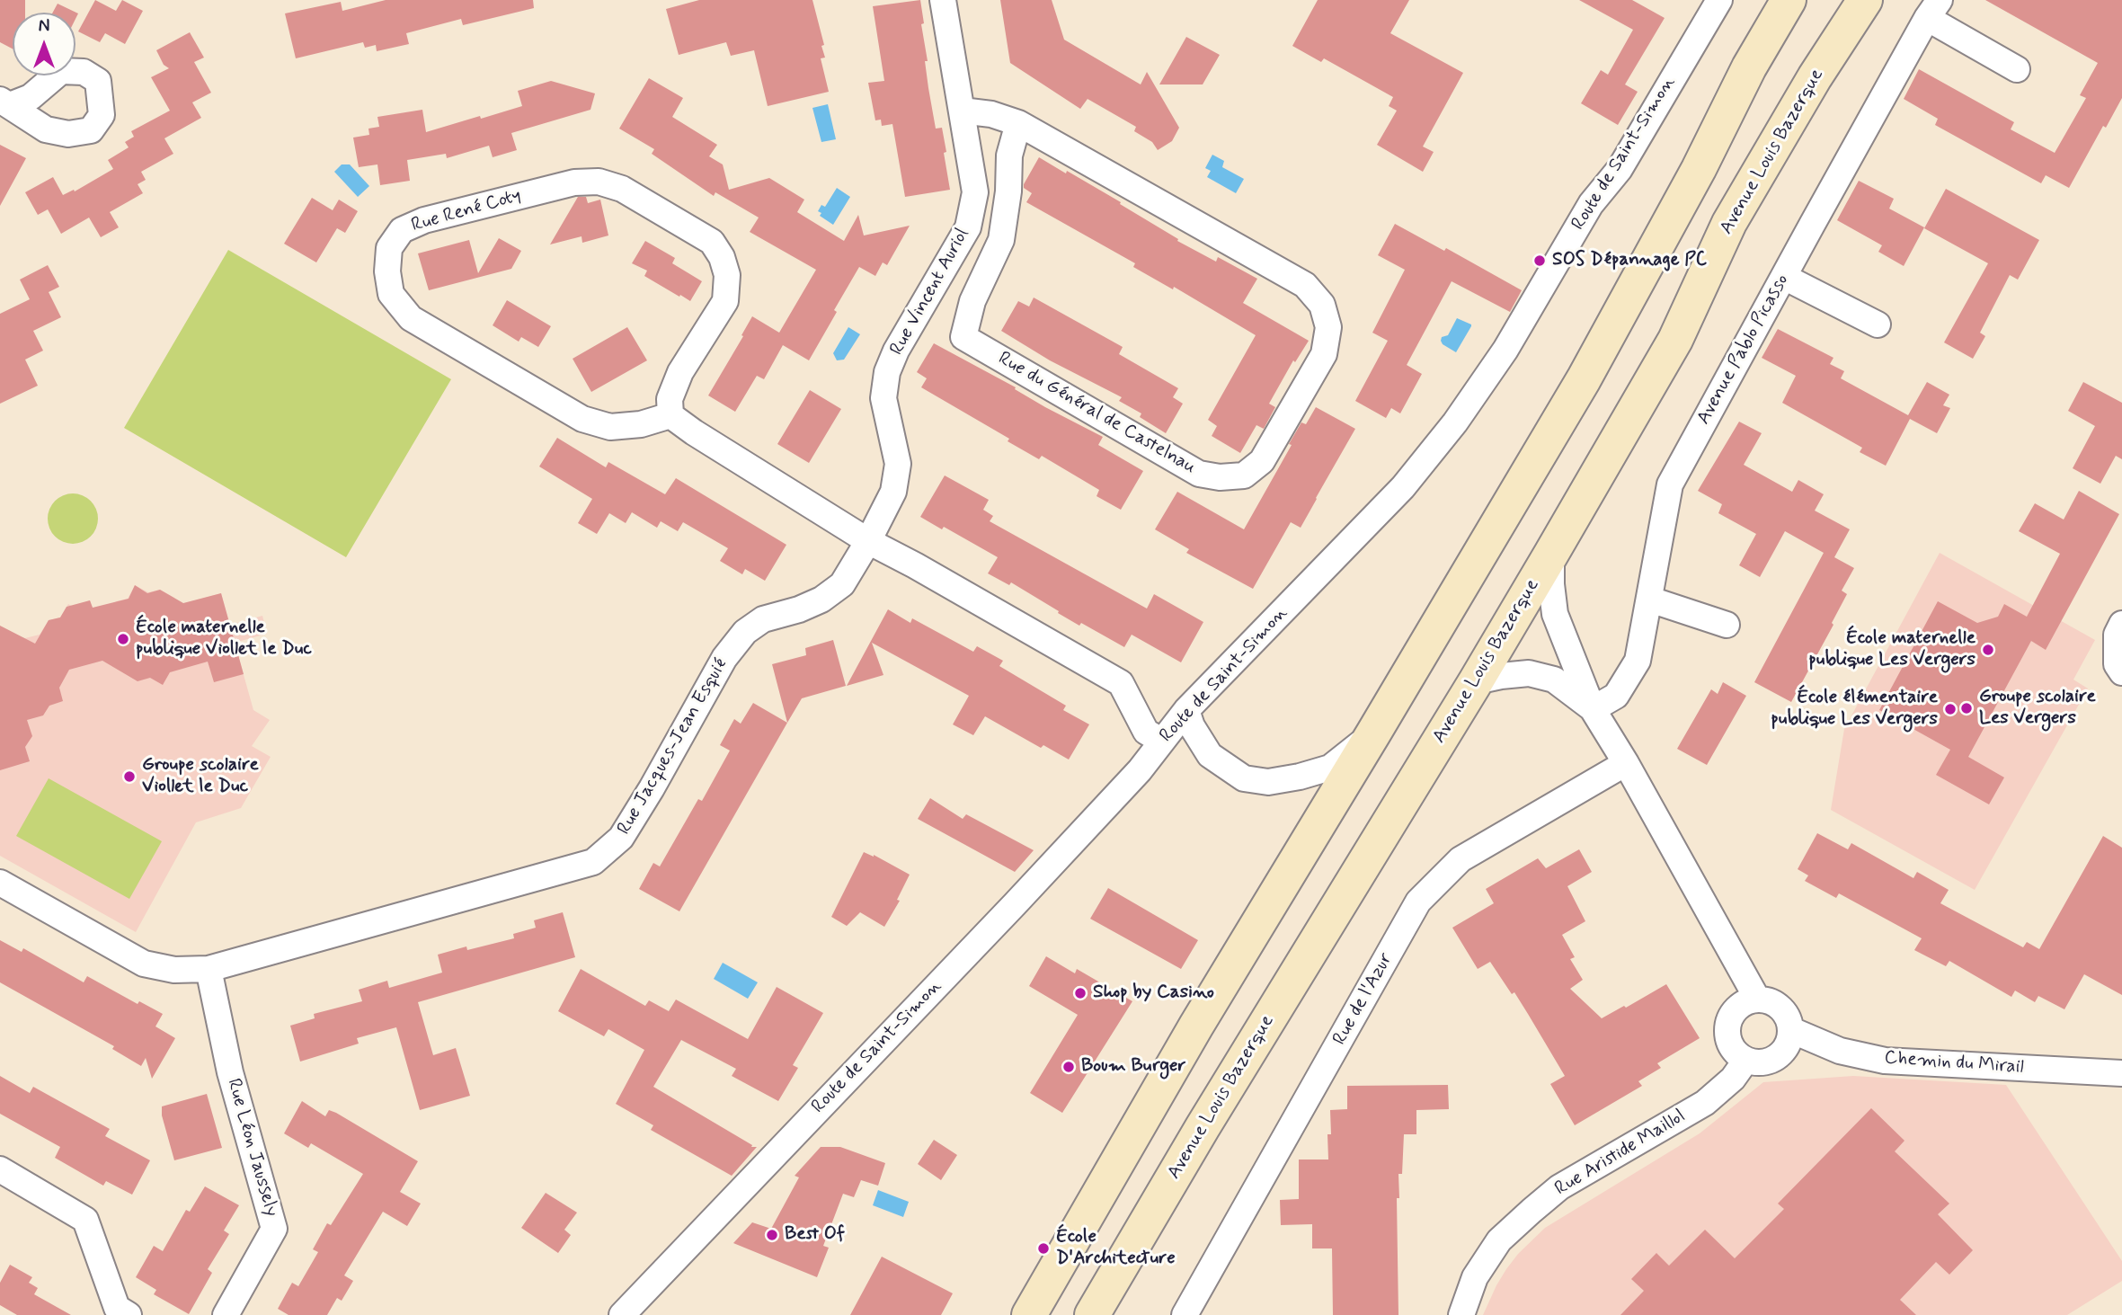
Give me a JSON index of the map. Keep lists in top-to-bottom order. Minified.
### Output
{"streets":{"main road":["Avenue Louis Bazerque"],"street":["Route de Saint-Simon","Rue René Coty","Rue Vincent Auriol","Avenue Pablo Picasso","Rue du Général de Castelnau","Rue Jacques-Jean Esquié","Rue de l'Azur","Chemin du Mirail","Rue Léon Jaussely","Rue Aristide Maillol"]},"crossings":[["Rue Vincent Auriol","Rue du Général de Castelnau"],["Rue Vincent Auriol","Rue Jacques-Jean Esquié"],["Rue Jacques-Jean Esquié","Rue Léon Jaussely"],["Chemin du Mirail","Rue Aristide Maillol"]],"places":["SOS Dépannage PC","École maternelle publique Viollet le Duc","École maternelle publique Les Vergers","Groupe scolaire Les Vergers","École élémentaire publique Les Vergers","Groupe scolaire Viollet le Duc","Shop by Casino","Boum Burger","Best Of","École D'Architecture"],"north":"top"}
